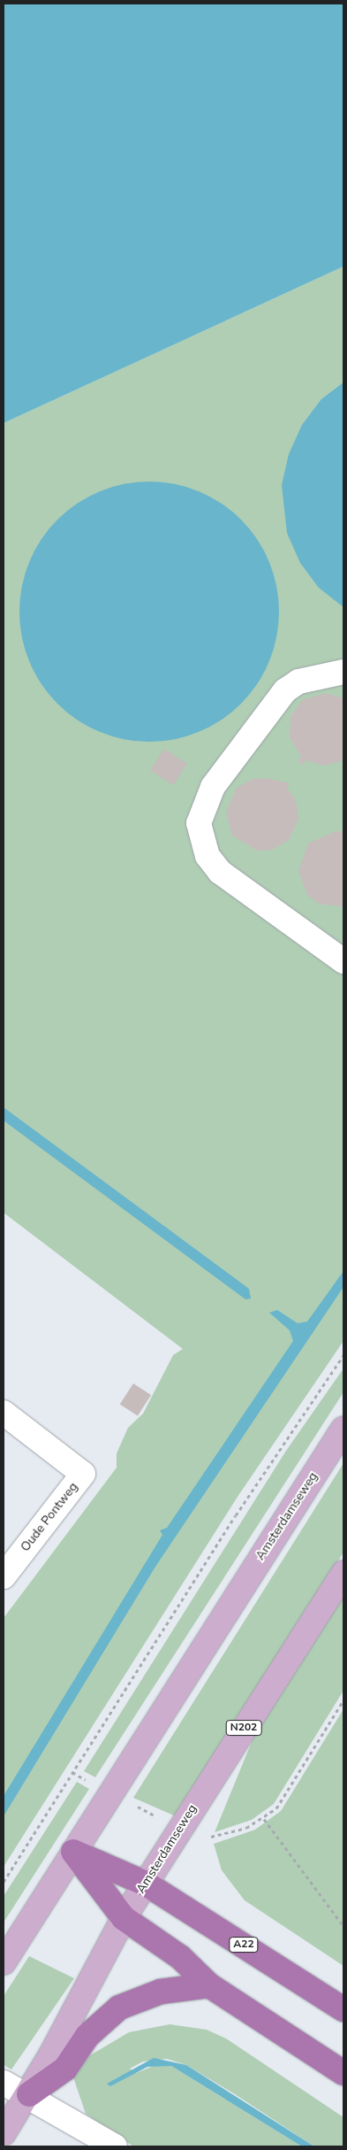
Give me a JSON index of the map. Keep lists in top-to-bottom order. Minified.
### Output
{"streets":{"highway":["A22"],"main road":["Amsterdamseweg","N202"],"street":["Oude Pontweg"]},"crossings":[["Amsterdamseweg","A22"]]}
